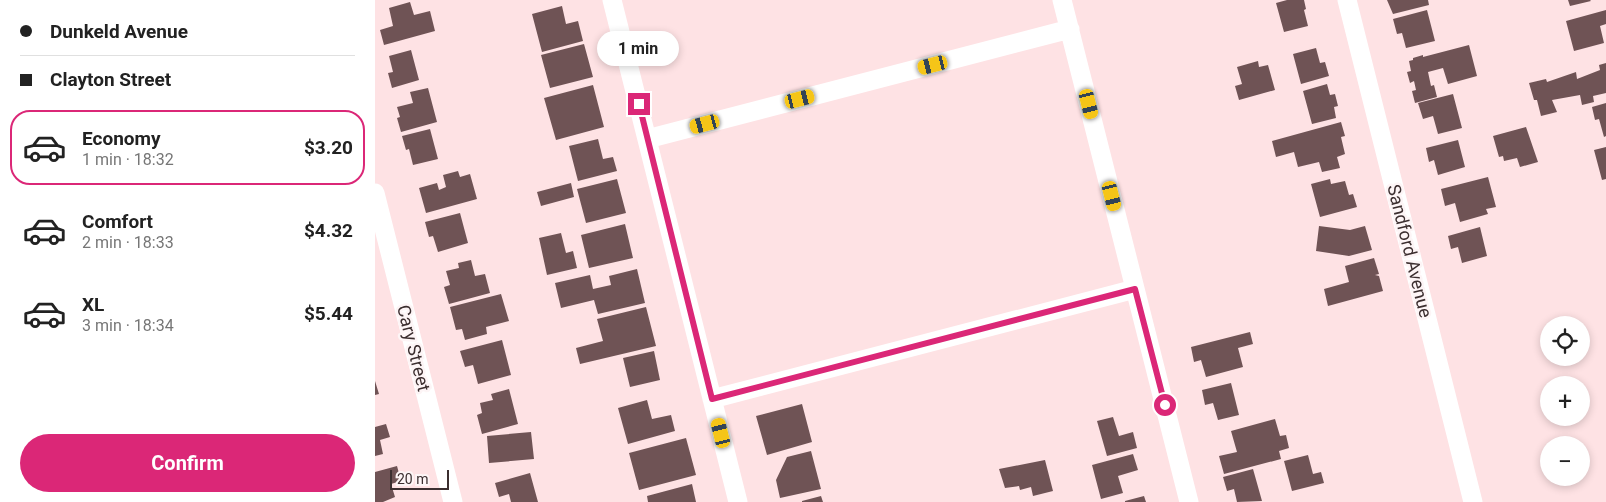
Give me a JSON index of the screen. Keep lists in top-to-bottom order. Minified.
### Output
{"streets":{"street":["Sandford Avenue","Cary Street"]},"scale_bar":"20 m","page":{"banner":["Dunkeld Avenue","Clayton Street"],"bubble":"1 min","list":[{"name":"Economy","note":"1 min · 18:32","value":"$3.20"},{"name":"Comfort","note":"2 min · 18:33","value":"$4.32"},{"name":"XL","note":"3 min · 18:34","value":"$5.44"}],"map_buttons":["+","−"],"buttons":"Confirm","scale":"20 m"}}
